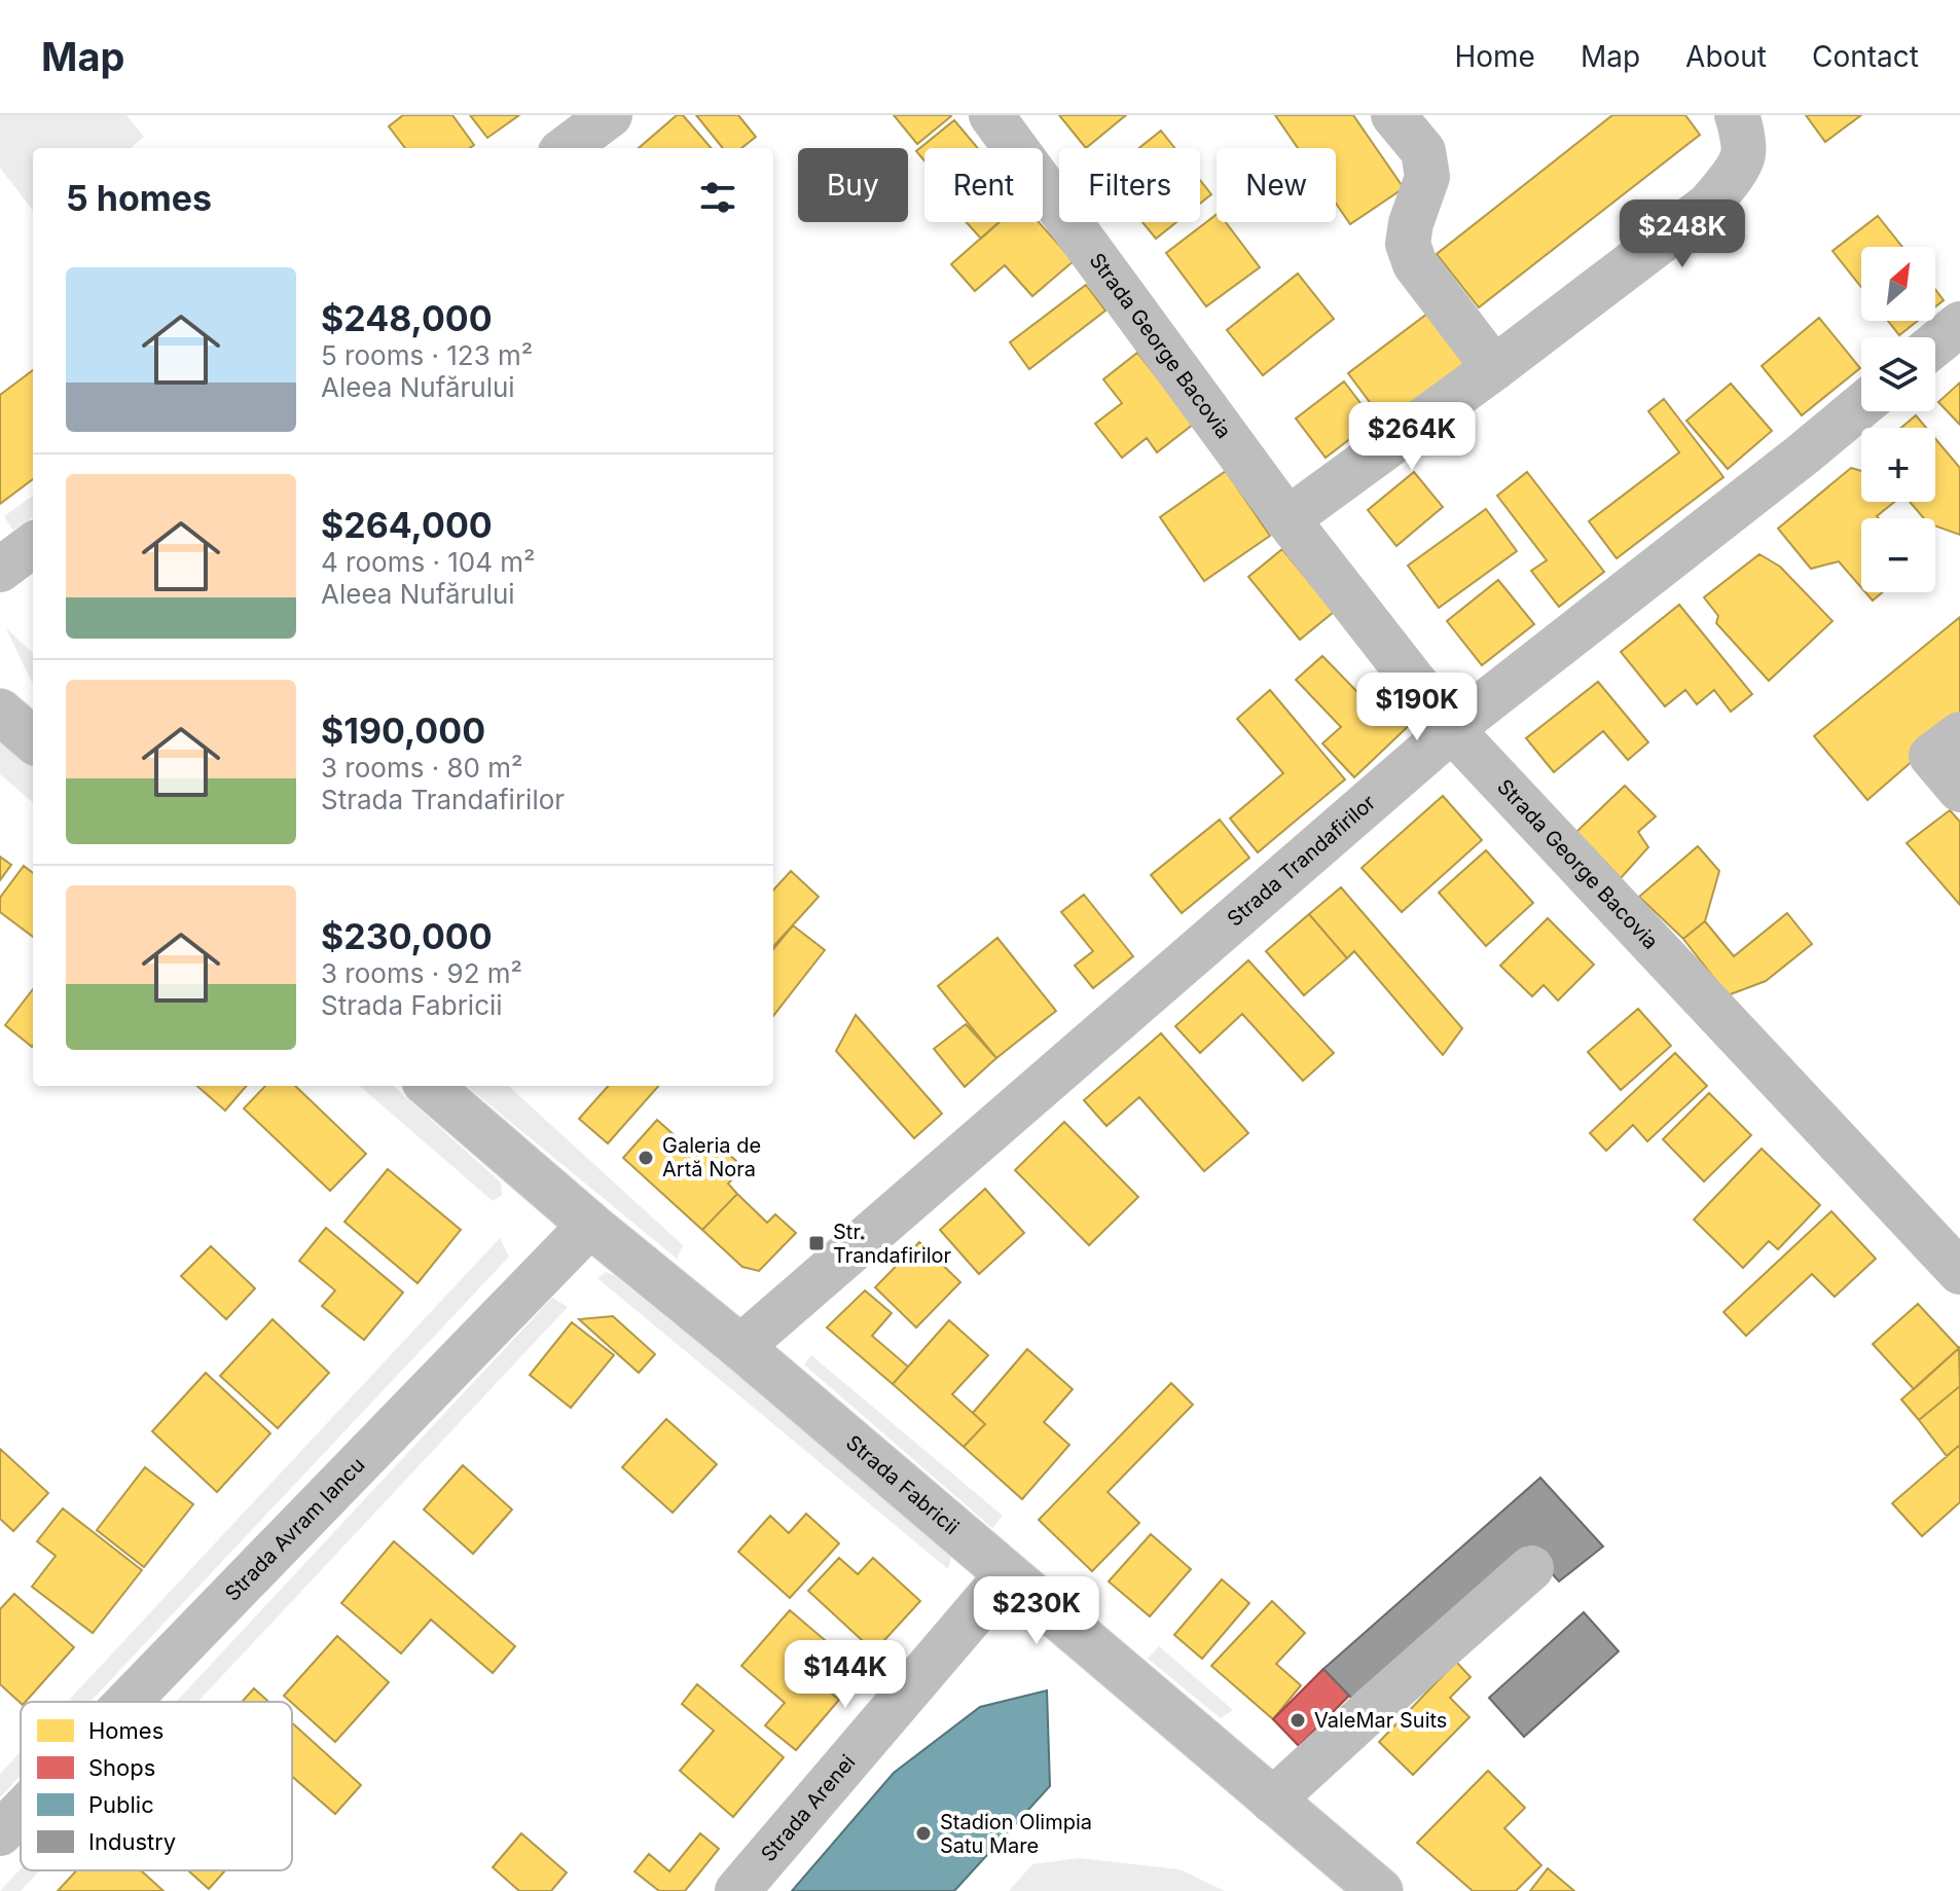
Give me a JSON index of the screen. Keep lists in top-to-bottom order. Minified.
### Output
{"streets":{"street":["Strada George Bacovia","Strada Trandafirilor","Strada Fabricii","Strada Avram Iancu","Strada Arenei"]},"crossings":[["Strada George Bacovia","Strada Trandafirilor"],["Strada Trandafirilor","Strada Fabricii"],["Strada Fabricii","Strada Avram Iancu"],["Strada Fabricii","Strada Arenei"]],"places":{"other":["Galeria de Artă Nora","ValeMar Suits","Stadion Olimpia Satu Mare"],"transit":["Str. Trandafirilor"]},"legend":["Homes","Shops","Public","Industry"],"north":"top right","page":{"header":"Map","nav":["Home","Map","About","Contact"],"chip":["Buy","Rent","Filters","New"],"heading":"5 homes","price":["$248K","$264K","$190K","$230K","$144K"],"map_buttons":["+","−"],"list":[{"name":"$248,000","note":"5 rooms · 123 m² · Aleea Nufărului"},{"name":"$264,000","note":"4 rooms · 104 m² · Aleea Nufărului"},{"name":"$190,000","note":"3 rooms · 80 m² · Strada Trandafirilor"},{"name":"$230,000","note":"3 rooms · 92 m² · Strada Fabricii"}]}}
